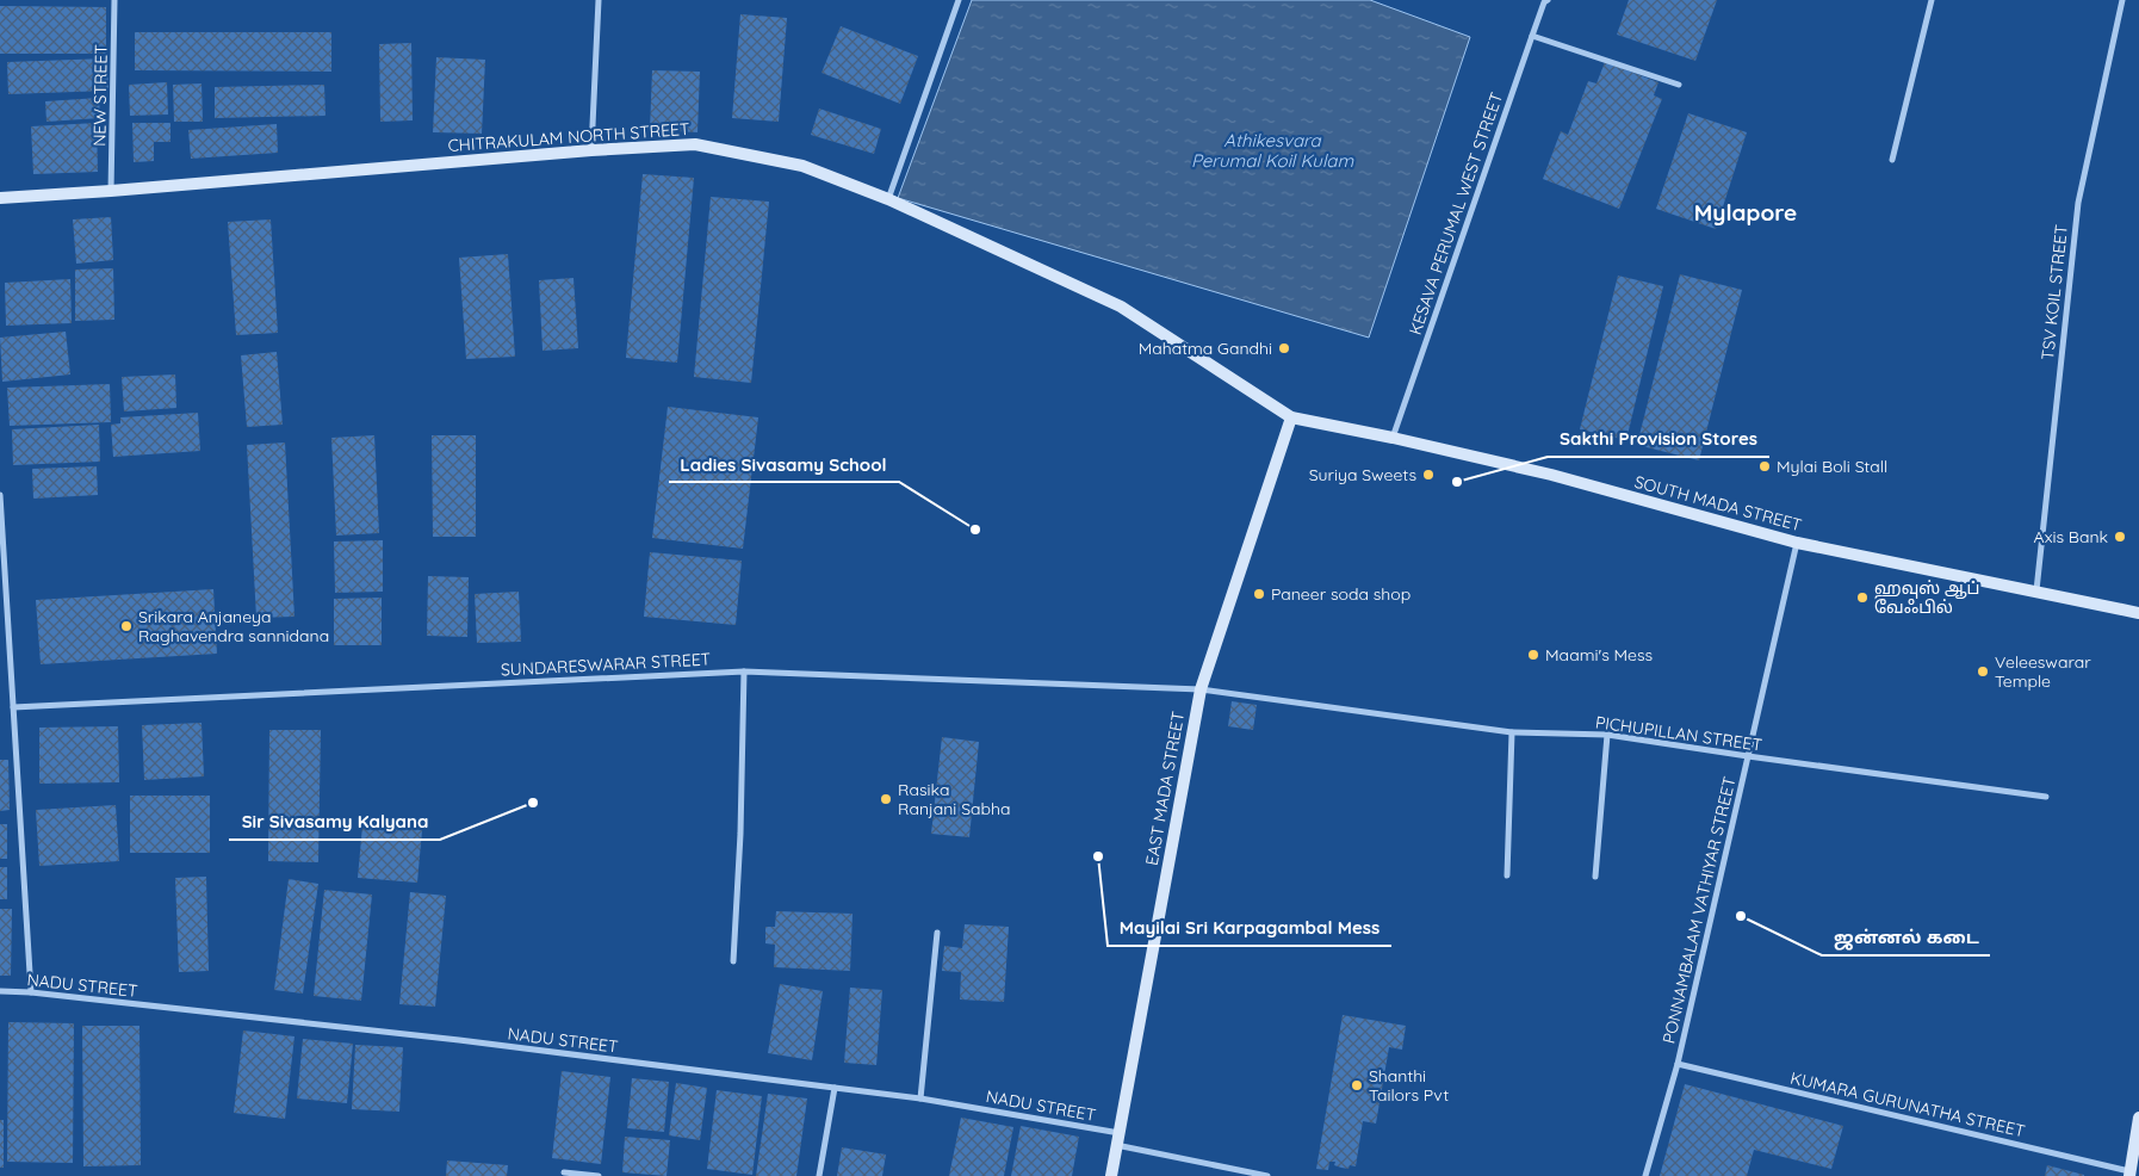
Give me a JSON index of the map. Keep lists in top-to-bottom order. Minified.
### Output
{"streets":{"street":["NEW STREET","CHITRAKULAM NORTH STREET","KESAVA PERUMAL WEST STREET","TSV KOIL STREET","SOUTH MADA STREET","SUNDARESWARAR STREET","PICHUPILLAN STREET","EAST MADA STREET","PONNAMBALAM VATHIYAR STREET","NADU STREET","KUMARA GURUNATHA STREET"]},"crossings":[["NEW STREET","CHITRAKULAM NORTH STREET"],["CHITRAKULAM NORTH STREET","SOUTH MADA STREET"],["CHITRAKULAM NORTH STREET","EAST MADA STREET"],["KESAVA PERUMAL WEST STREET","SOUTH MADA STREET"],["TSV KOIL STREET","SOUTH MADA STREET"],["SOUTH MADA STREET","EAST MADA STREET"],["SOUTH MADA STREET","PONNAMBALAM VATHIYAR STREET"],["SUNDARESWARAR STREET","PICHUPILLAN STREET"],["SUNDARESWARAR STREET","EAST MADA STREET"],["PICHUPILLAN STREET","EAST MADA STREET"],["PICHUPILLAN STREET","PONNAMBALAM VATHIYAR STREET"],["EAST MADA STREET","NADU STREET"],["PONNAMBALAM VATHIYAR STREET","KUMARA GURUNATHA STREET"]],"districts":["Mylapore"],"water":["Athikesvara Perumal Koil Kulam"],"places":["Mahatma Gandhi","Mylai Boli Stall","Suriya Sweets","Sakthi Provision Stores","Ladies Sivasamy School","Axis Bank","Paneer soda shop","ஹவுஸ் ஆப் வேஃபில்","Srikara Anjaneya Raghavendra sannidana","Maami's Mess","Veleeswarar Temple","Rasika Ranjani Sabha","Sir Sivasamy Kalyana","Mayilai Sri Karpagambal Mess","ஜன்னல் கடை","Shanthi Tailors Pvt"]}
